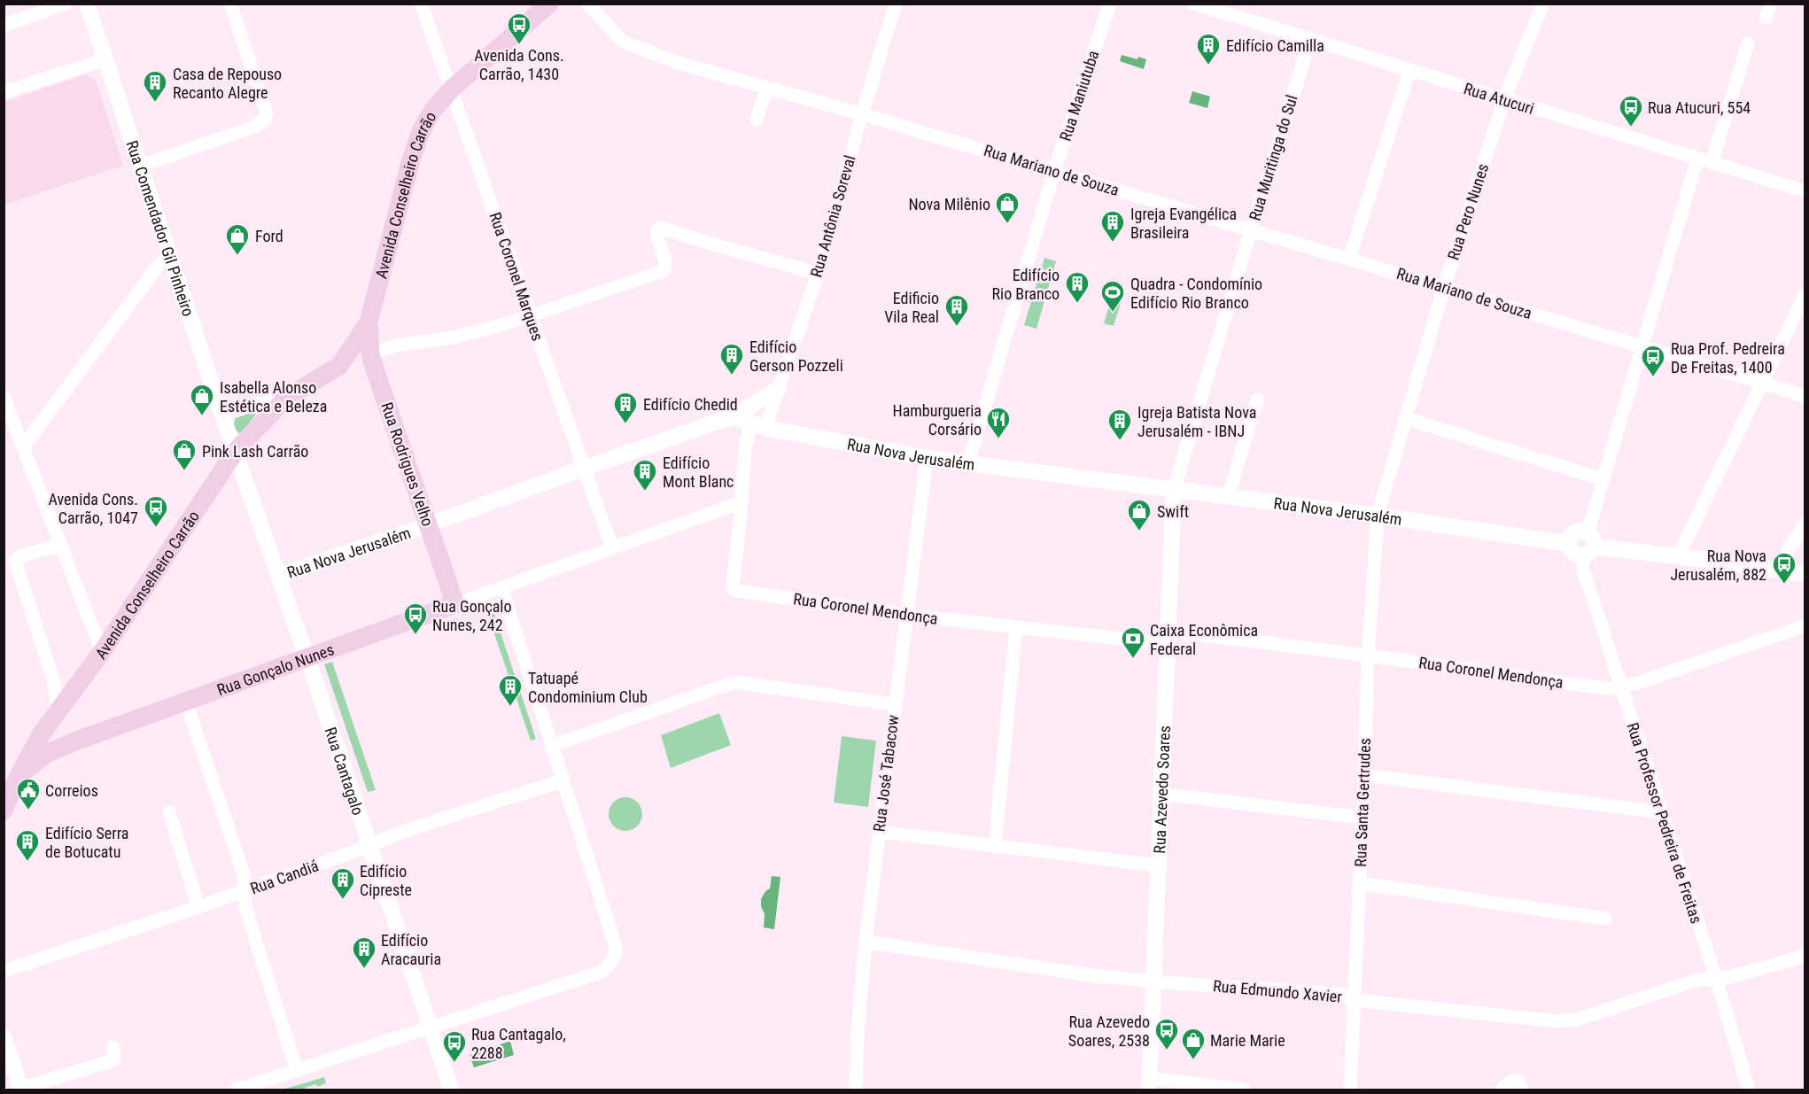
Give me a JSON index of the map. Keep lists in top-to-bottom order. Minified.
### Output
{"streets":{"main road":["Avenida Conselheiro Carrão","Rua Rodrigues Velho","Rua Gonçalo Nunes"],"street":["Rua Maniutuba","Rua Atucuri","Rua Muritinga do Sul","Rua Mariano de Souza","Rua Pero Nunes","Rua Antônia Soreval","Rua Comendador Gil Pinheiro","Rua Coronel Marques","Rua Nova Jerusalém","Rua Coronel Mendonça","Rua Cantagalo","Rua José Tabacow","Rua Azevedo Soares","Rua Santa Gertrudes","Rua Professor Pedreira de Freitas","Rua Candiá","Rua Edmundo Xavier"]},"crossings":[["Rua Maniutuba","Rua Mariano de Souza"],["Rua Maniutuba","Rua Nova Jerusalém"],["Rua Atucuri","Rua Muritinga do Sul"],["Rua Atucuri","Rua Pero Nunes"],["Rua Atucuri","Rua Professor Pedreira de Freitas"],["Rua Muritinga do Sul","Rua Mariano de Souza"],["Rua Muritinga do Sul","Rua Nova Jerusalém"],["Rua Muritinga do Sul","Rua Azevedo Soares"],["Rua Mariano de Souza","Rua Pero Nunes"],["Rua Mariano de Souza","Rua Antônia Soreval"],["Rua Mariano de Souza","Rua Professor Pedreira de Freitas"],["Avenida Conselheiro Carrão","Rua Comendador Gil Pinheiro"],["Avenida Conselheiro Carrão","Rua Coronel Marques"],["Avenida Conselheiro Carrão","Rua Rodrigues Velho"],["Avenida Conselheiro Carrão","Rua Gonçalo Nunes"],["Avenida Conselheiro Carrão","Rua Cantagalo"],["Rua Pero Nunes","Rua Nova Jerusalém"],["Rua Pero Nunes","Rua Santa Gertrudes"],["Rua Antônia Soreval","Rua Nova Jerusalém"],["Rua Antônia Soreval","Rua Coronel Mendonça"],["Rua Comendador Gil Pinheiro","Rua Cantagalo"],["Rua Coronel Marques","Rua Nova Jerusalém"],["Rua Coronel Marques","Rua Gonçalo Nunes"],["Rua Nova Jerusalém","Rua Rodrigues Velho"],["Rua Nova Jerusalém","Rua Coronel Mendonça"],["Rua Nova Jerusalém","Rua Cantagalo"],["Rua Nova Jerusalém","Rua José Tabacow"],["Rua Nova Jerusalém","Rua Azevedo Soares"],["Rua Nova Jerusalém","Rua Santa Gertrudes"],["Rua Nova Jerusalém","Rua Professor Pedreira de Freitas"],["Rua Rodrigues Velho","Rua Gonçalo Nunes"],["Rua Coronel Mendonça","Rua Gonçalo Nunes"],["Rua Coronel Mendonça","Rua José Tabacow"],["Rua Coronel Mendonça","Rua Azevedo Soares"],["Rua Coronel Mendonça","Rua Santa Gertrudes"],["Rua Coronel Mendonça","Rua Professor Pedreira de Freitas"],["Rua Gonçalo Nunes","Rua Cantagalo"],["Rua Cantagalo","Rua Candiá"],["Rua José Tabacow","Rua Edmundo Xavier"],["Rua Azevedo Soares","Rua Edmundo Xavier"],["Rua Santa Gertrudes","Rua Edmundo Xavier"],["Rua Professor Pedreira de Freitas","Rua Edmundo Xavier"]],"places":{"bus stop":["Avenida Cons. Carrão, 1430","Rua Atucuri, 554","Rua Prof. Pedreira De Freitas, 1400","Avenida Cons. Carrão, 1047","Rua Nova Jerusalém, 882","Rua Gonçalo Nunes, 242","Rua Azevedo Soares, 2538","Rua Cantagalo, 2288"],"building":["Edifício Camilla","Casa de Repouso Recanto Alegre","Igreja Evangélica Brasileira","Edifício Rio Branco","Edificio Vila Real","Edifício Gerson Pozzeli","Edifício Chedid","Igreja Batista Nova Jerusalém - IBNJ","Edifício Mont Blanc","Tatuapé Condominium Club","Edifício Serra de Botucatu","Edifício Cipreste","Edifício Aracauria"],"shop":["Nova Milênio","Ford","Isabella Alonso Estética e Beleza","Pink Lash Carrão","Swift","Marie Marie"],"sports":["Quadra - Condomínio Edifício Rio Branco"],"restaurant":["Hamburgueria Corsário"],"bank":["Caixa Econômica Federal"],"public building":["Correios"]}}
